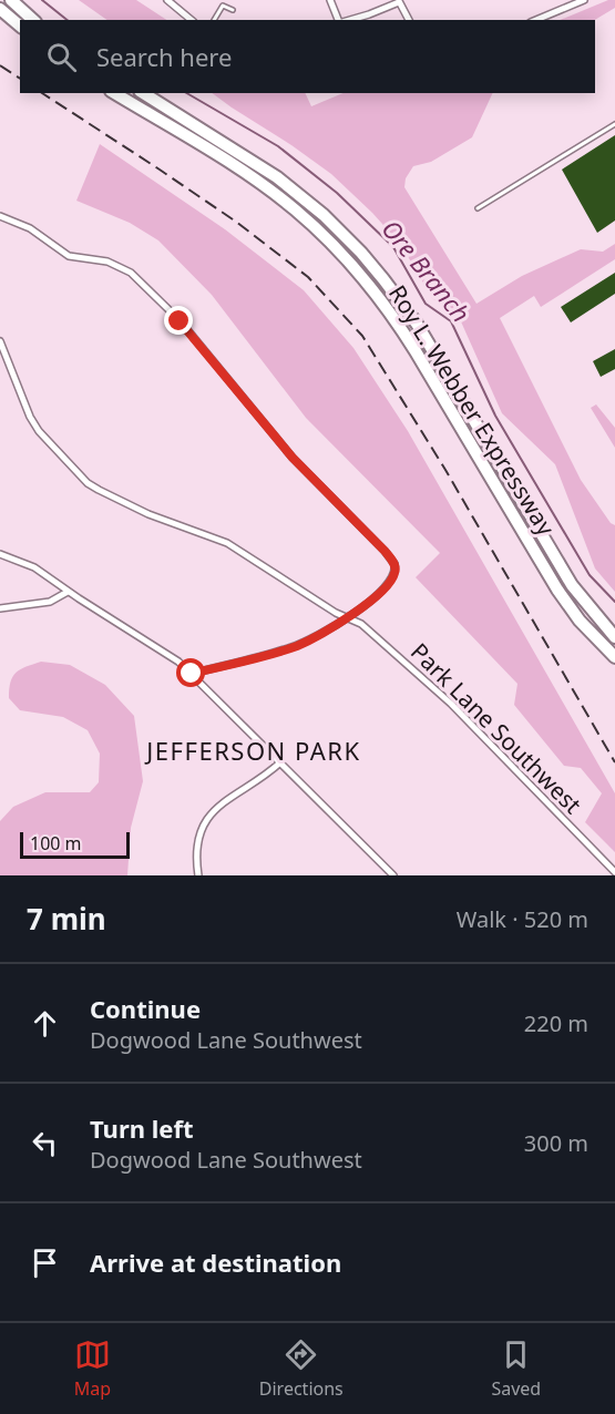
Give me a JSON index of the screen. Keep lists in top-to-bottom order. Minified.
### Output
{"streets":{"highway":["Roy L. Webber Expressway"],"street":["Park Lane Southwest"]},"districts":["JEFFERSON PARK"],"water":["Ore Branch"],"scale_bar":"100 m","page":{"search":"Search here","scale":"100 m","heading":["7 min","Walk · 520 m"],"list":[["Continue","Dogwood Lane Southwest","220 m"],["Turn left","Dogwood Lane Southwest","300 m"],"Arrive at destination"],"nav":["Map","Directions","Saved"]}}
